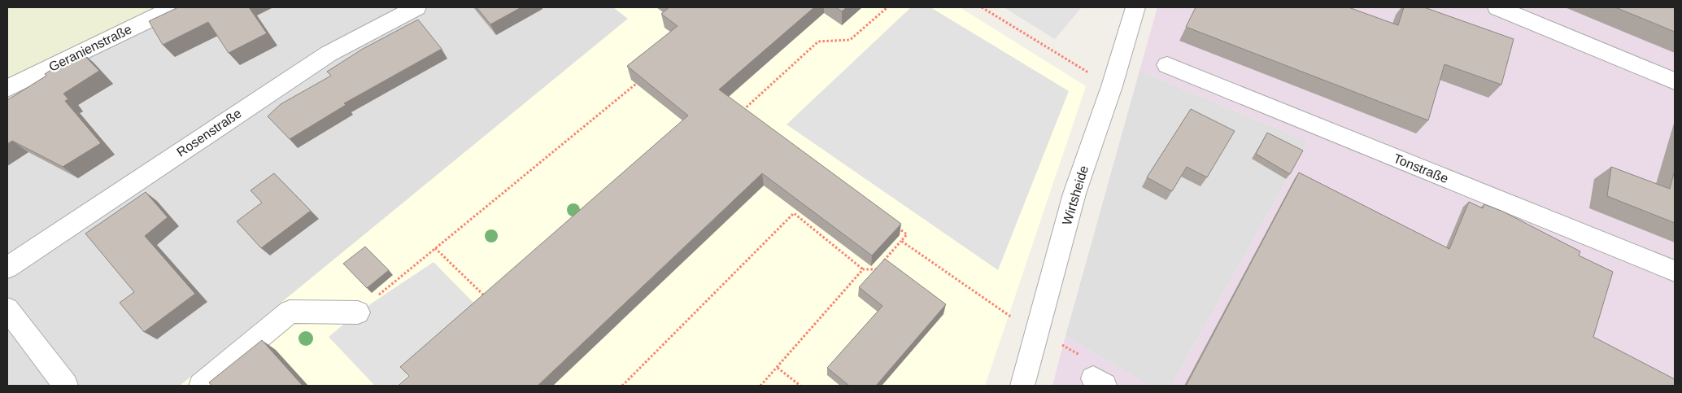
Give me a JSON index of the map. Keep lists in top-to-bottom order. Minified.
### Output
{"streets":{"street":["Geranienstraße","Rosenstraße","Tonstraße","Wirtsheide"]}}
